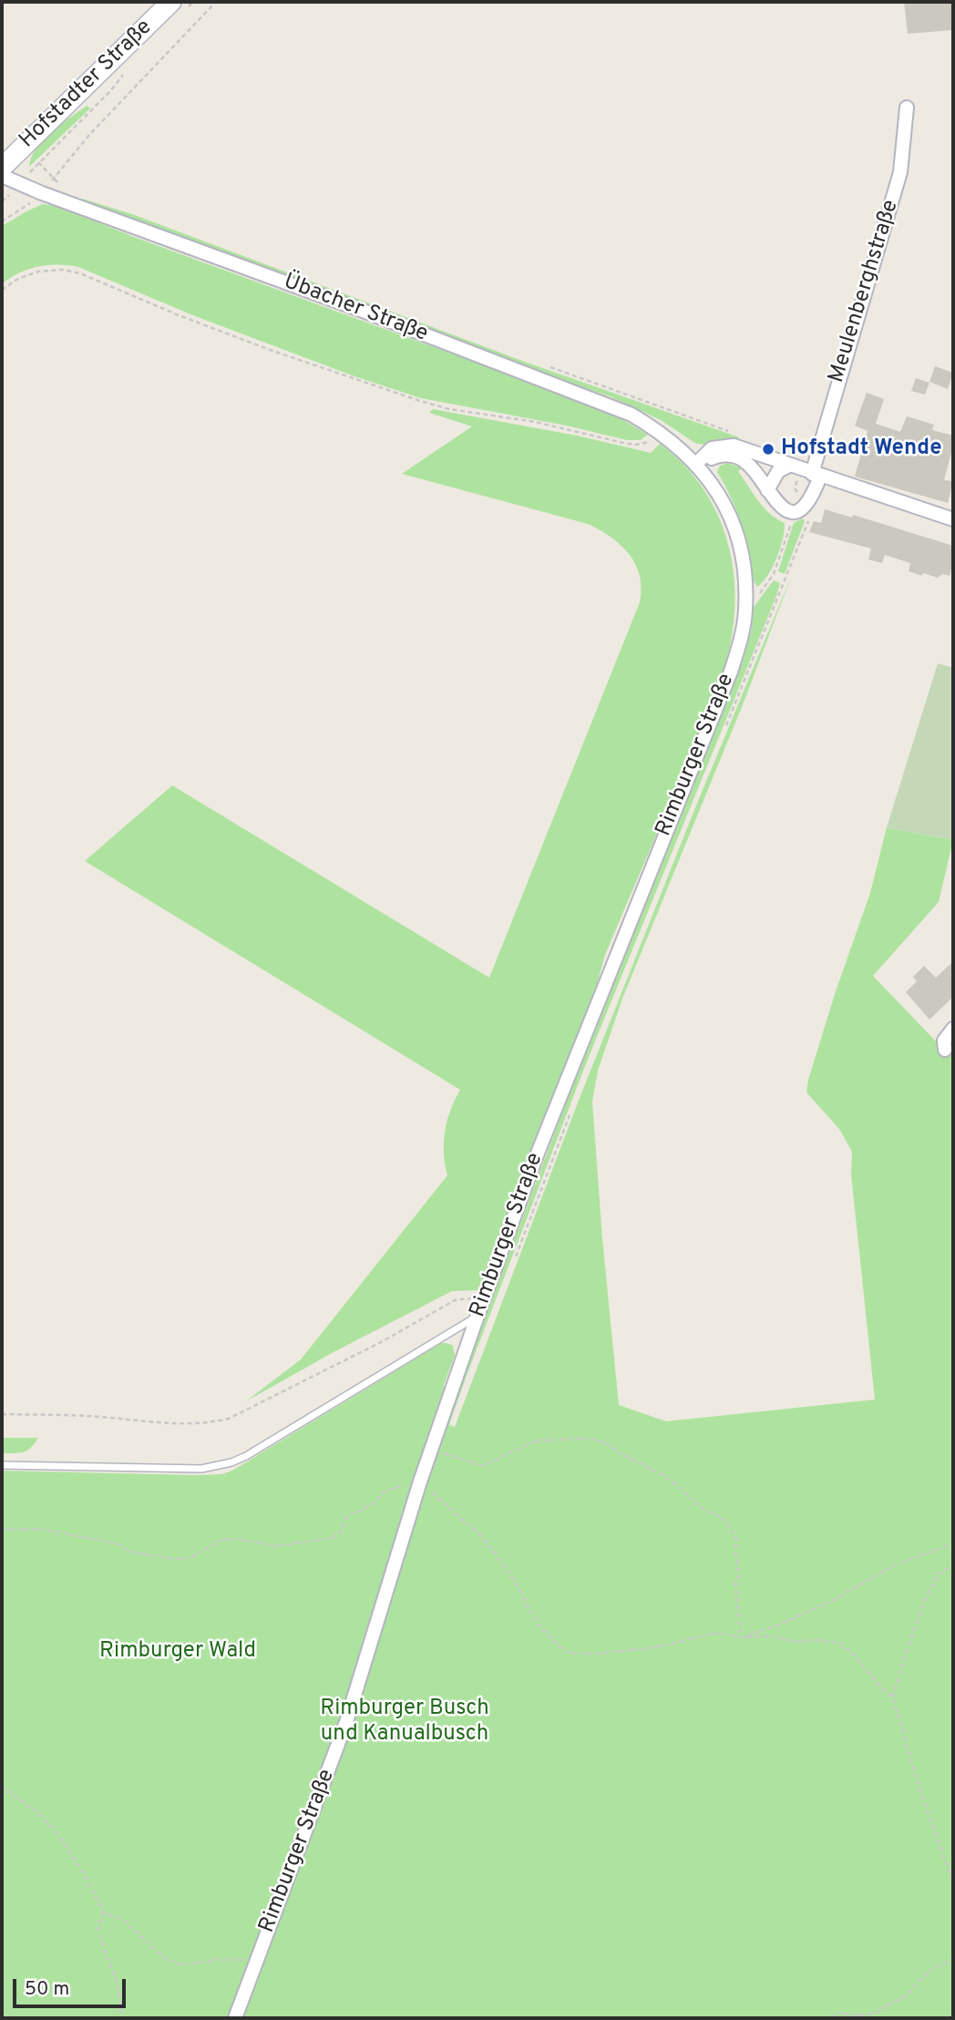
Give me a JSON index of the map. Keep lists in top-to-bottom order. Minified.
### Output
{"streets":{"main road":["Hofstadter Straße"],"street":["Meulenberghstraße","Übacher Straße","Rimburger Straße"]},"crossings":[["Übacher Straße","Rimburger Straße"]],"parks":["Rimburger Wald","Rimburger Busch und Kanualbusch"],"places":["Hofstadt Wende"],"scale_bar":"50 m"}
